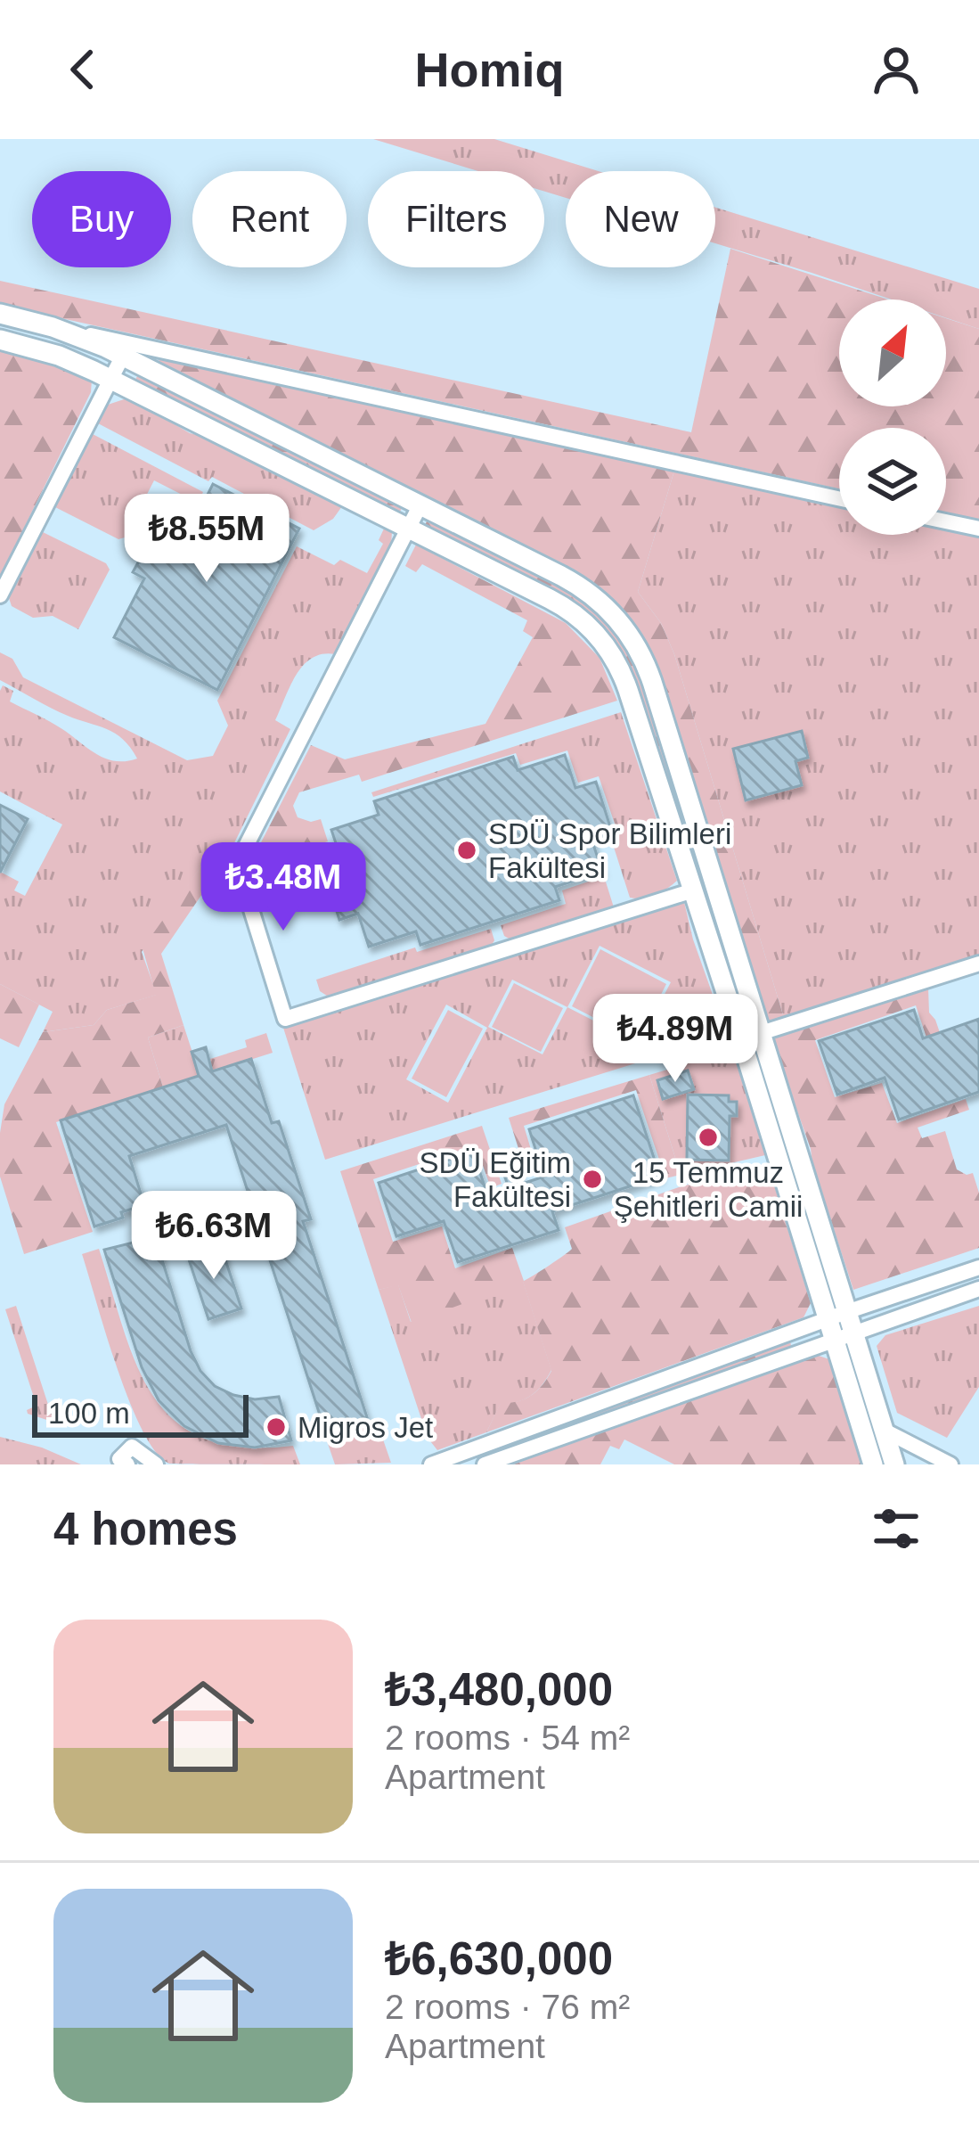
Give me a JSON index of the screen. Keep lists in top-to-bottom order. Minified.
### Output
{"places":["SDÜ Spor Bilimleri Fakültesi","15 Temmuz Şehitleri Camii","SDÜ Eğitim Fakültesi","Migros Jet"],"scale_bar":"100 m","north":"top right","page":{"header":"Homiq","chip":["Buy","Rent","Filters","New"],"price":["₺8.55M","₺3.48M","₺4.89M","₺6.63M"],"scale":"100 m","heading":"4 homes","list":[{"name":"₺3,480,000","note":"2 rooms · 54 m² · Apartment"},{"name":"₺6,630,000","note":"2 rooms · 76 m² · Apartment"}]}}
